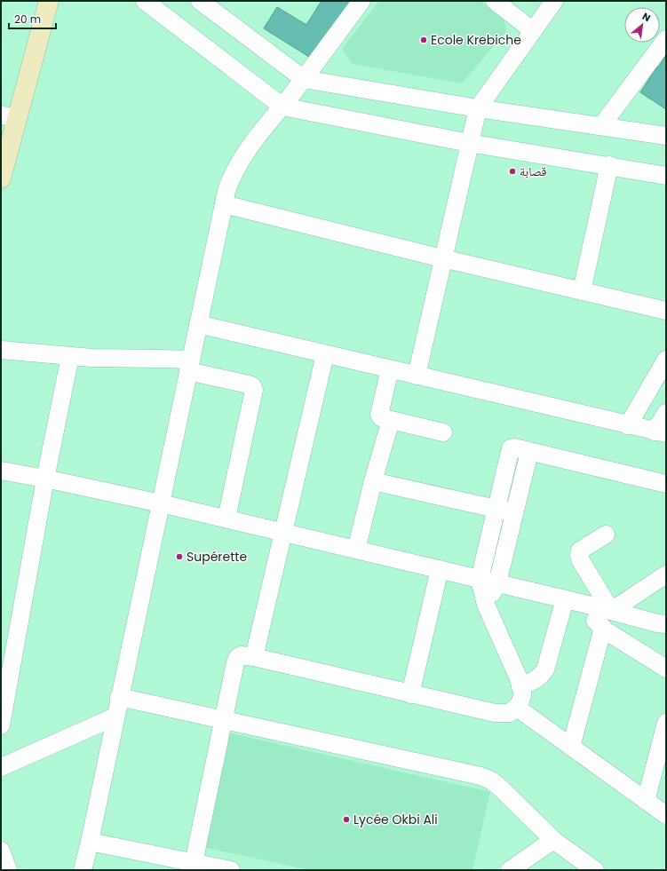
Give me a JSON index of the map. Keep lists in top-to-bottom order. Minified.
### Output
{"places":["Ecole Krebiche","قصابة","Supérette","Lycée Okbi Ali"],"scale_bar":"20 m","north":"top right"}
